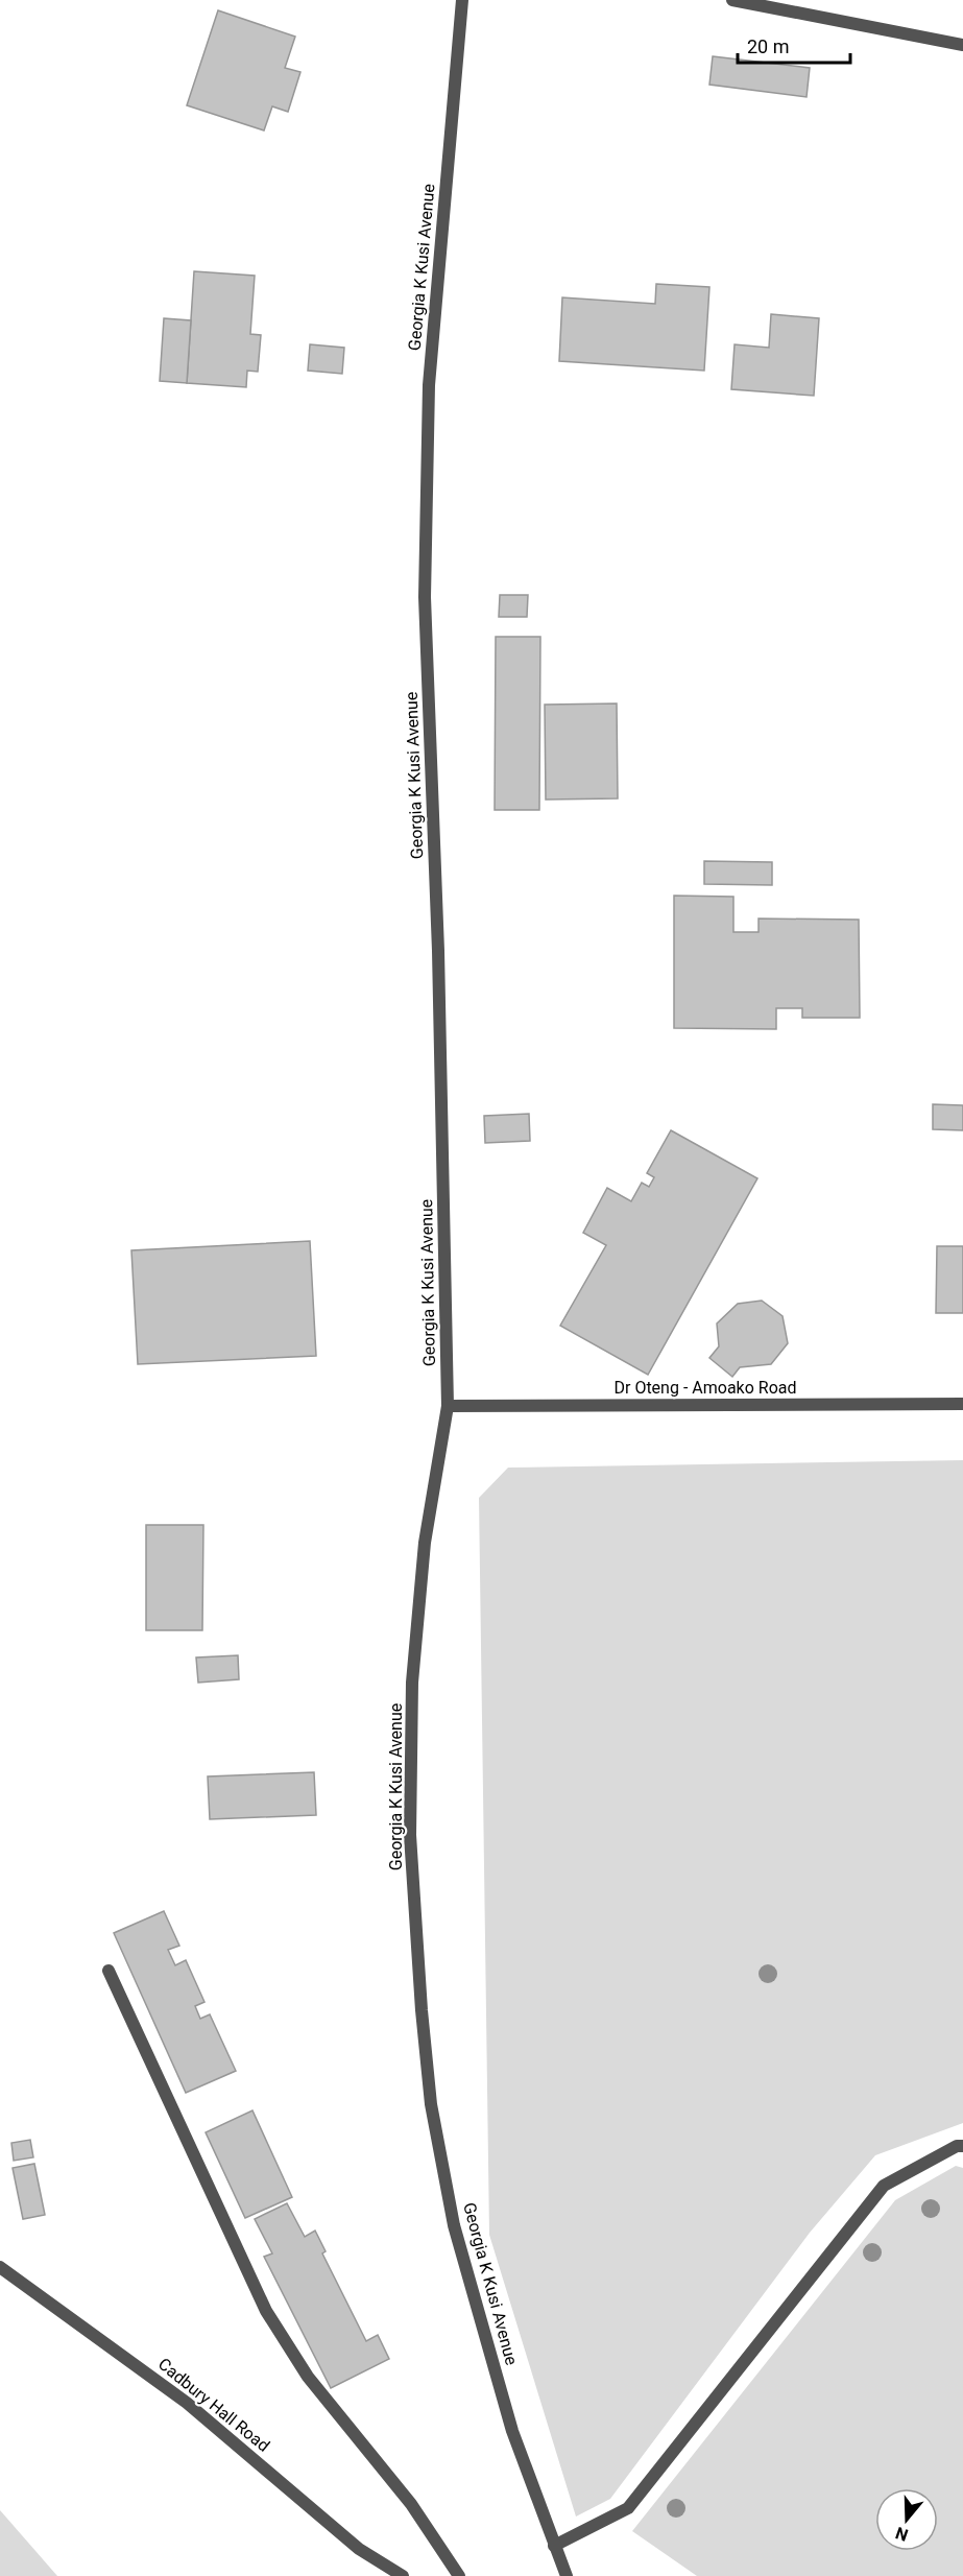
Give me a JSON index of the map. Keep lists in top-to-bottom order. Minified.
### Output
{"streets":{"street":["Georgia K Kusi Avenue","Dr Oteng - Amoako Road","Cadbury Hall Road"]},"crossings":[["Georgia K Kusi Avenue","Dr Oteng - Amoako Road"]],"scale_bar":"20 m","north":"bottom"}
